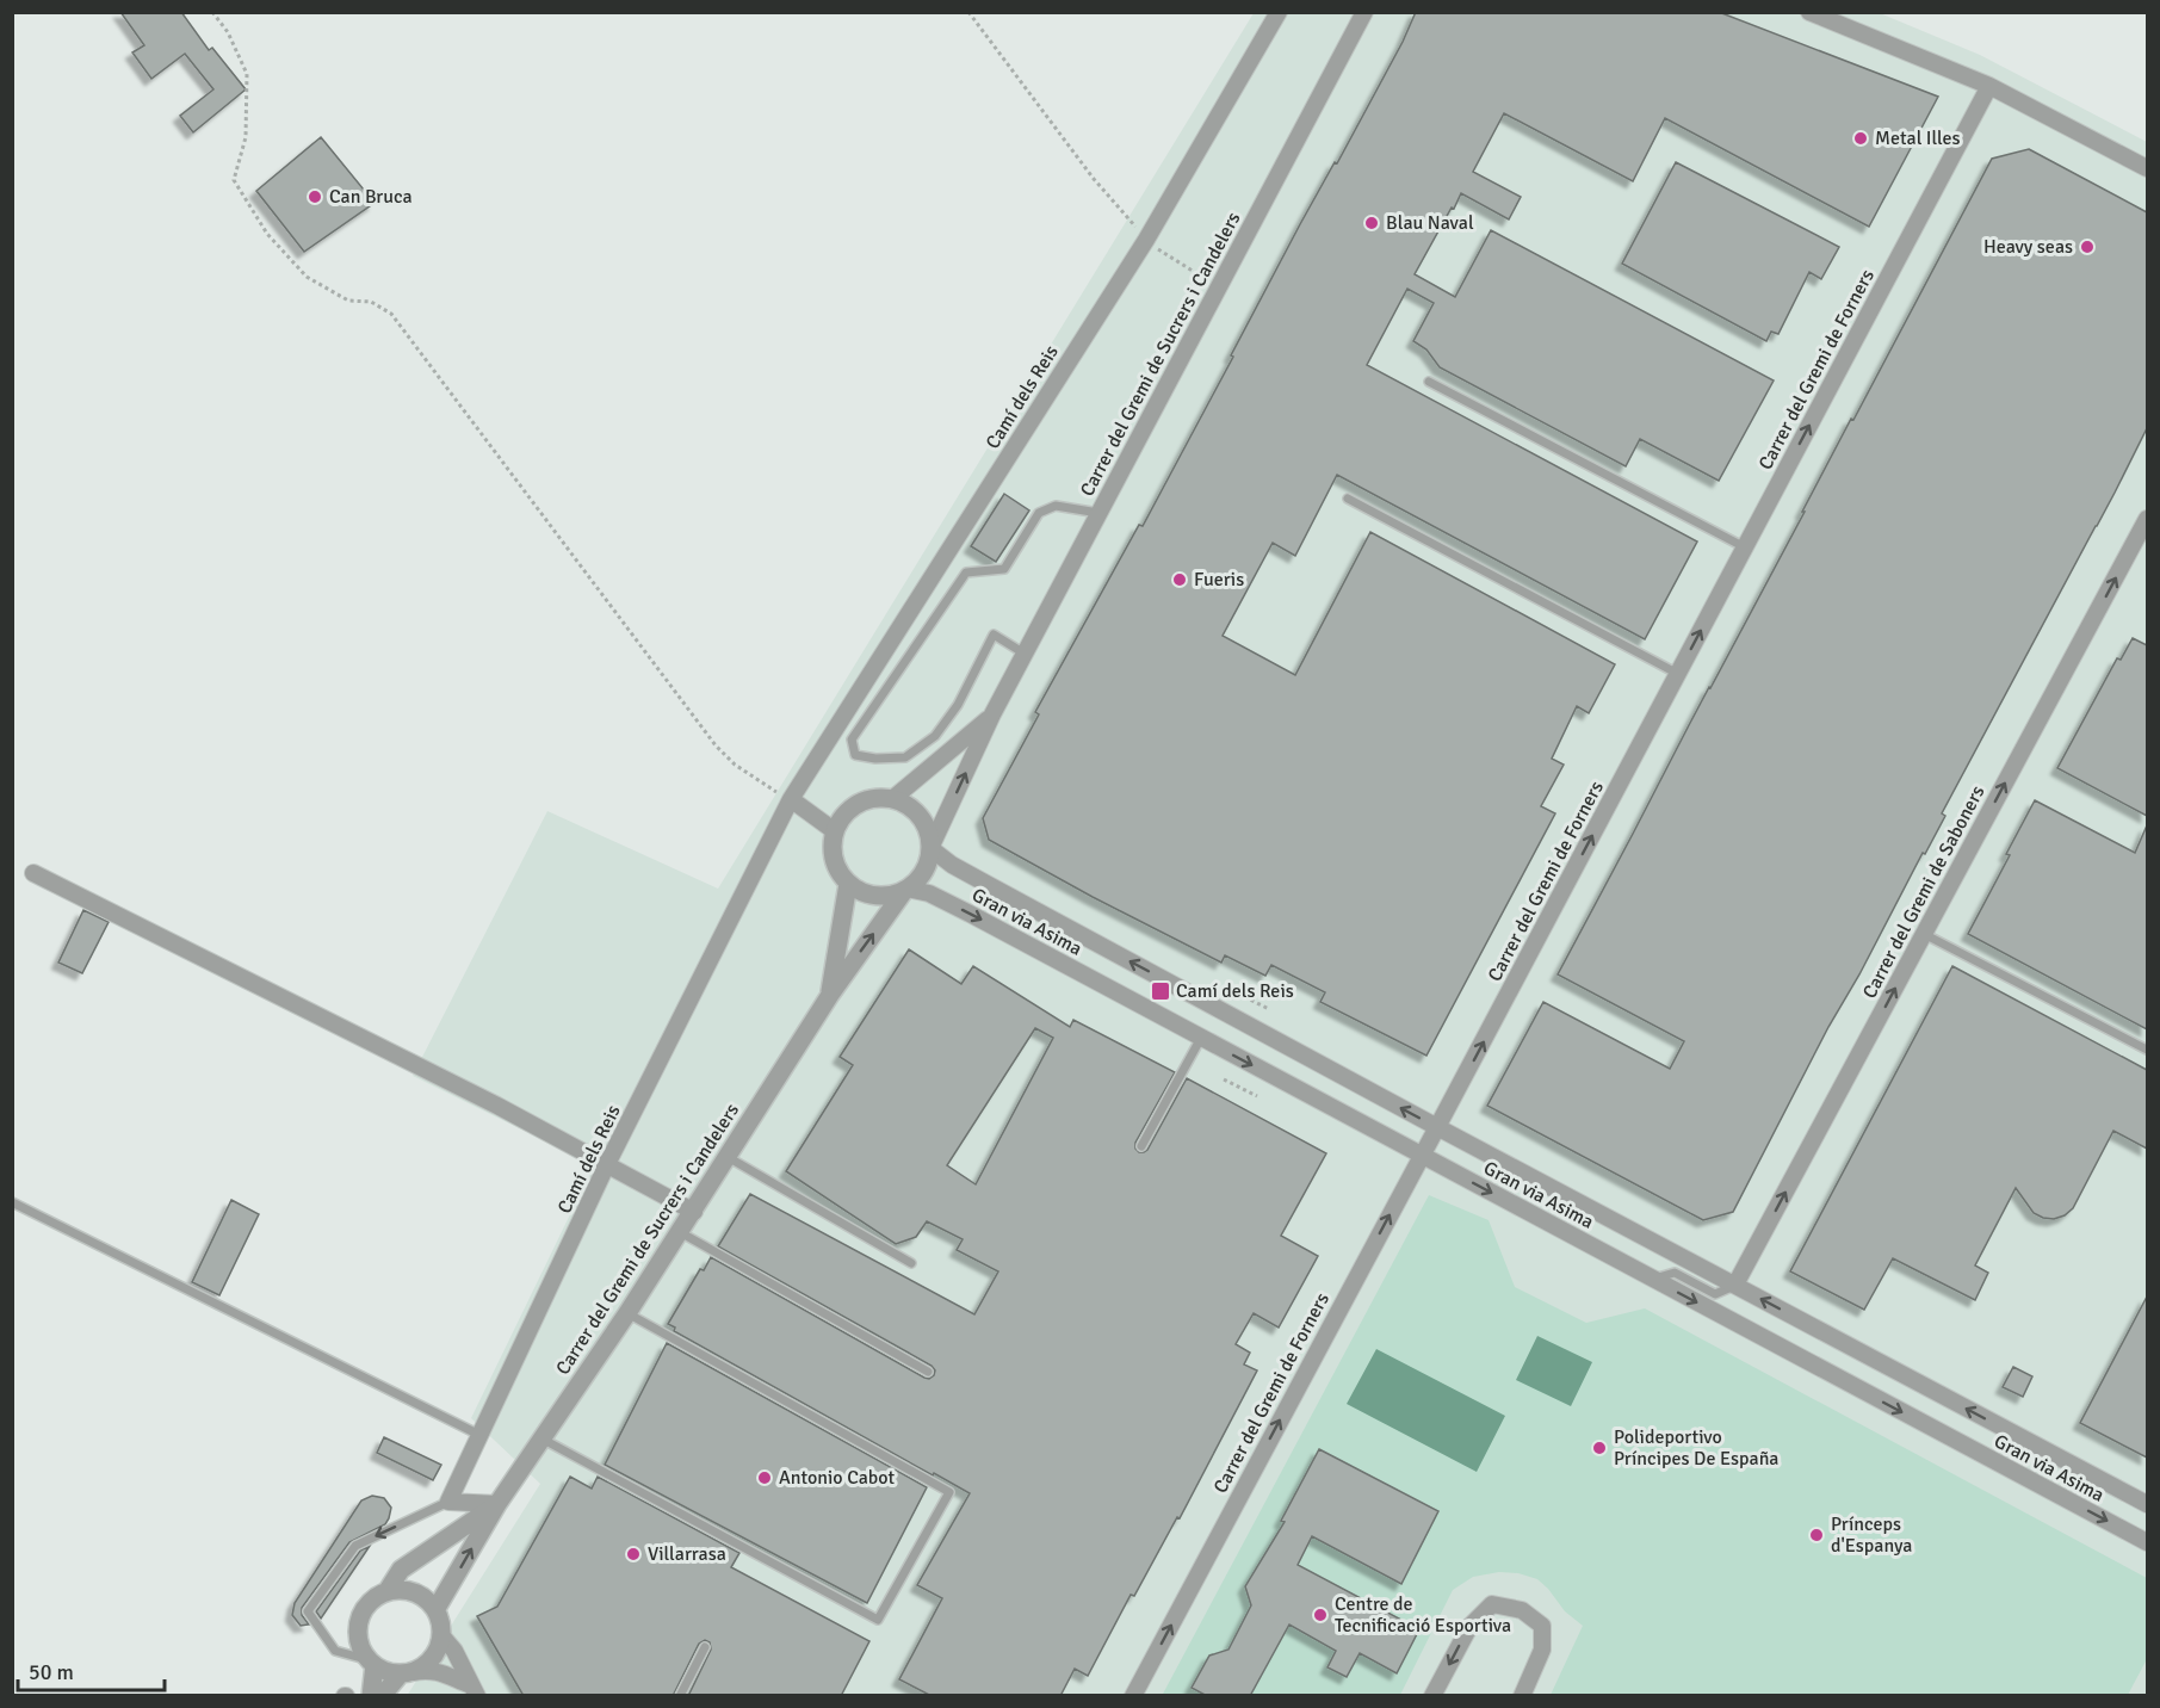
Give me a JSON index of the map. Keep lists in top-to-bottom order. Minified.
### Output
{"streets":{"street":["Carrer del Gremi de Sucrers i Candelers","Carrer del Gremi de Forners","Camí dels Reis","Carrer del Gremi de Saboners","Gran via Asima"]},"crossings":[["Carrer del Gremi de Sucrers i Candelers","Gran via Asima"],["Carrer del Gremi de Forners","Gran via Asima"],["Carrer del Gremi de Saboners","Gran via Asima"]],"one_way":["Carrer del Gremi de Forners","Carrer del Gremi de Saboners"],"places":{"other":["Metal Illes","Can Bruca","Blau Naval","Heavy seas","Fueris","Polideportivo Príncipes De España","Antonio Cabot","Prínceps d'Espanya","Villarrasa","Centre de Tecnificació Esportiva"],"transit":["Camí dels Reis"]},"scale_bar":"50 m"}
